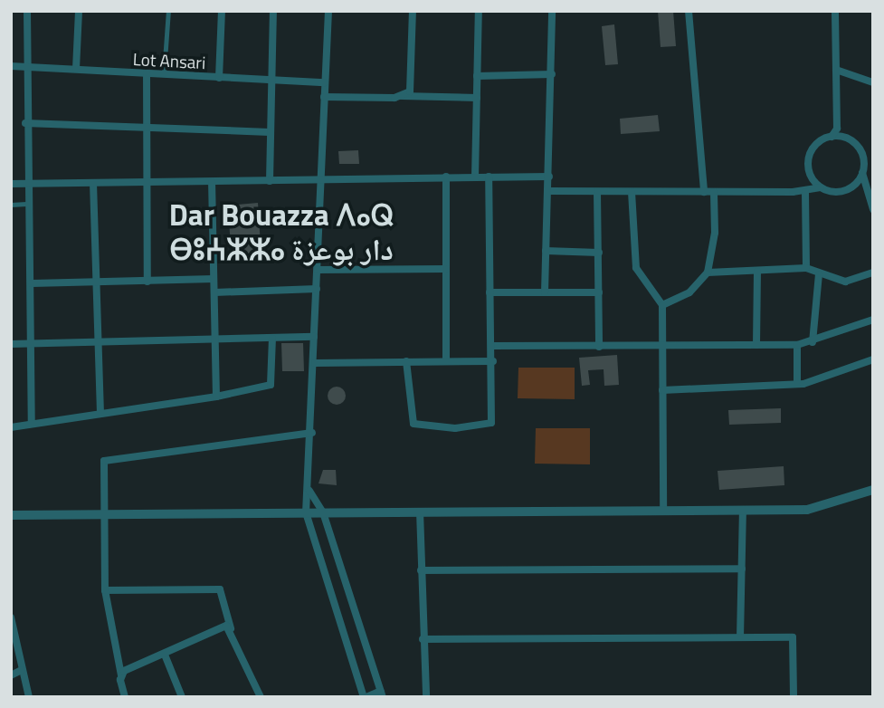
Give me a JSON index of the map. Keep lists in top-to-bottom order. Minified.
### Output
{"streets":{"street":["Lot Ansari"]},"districts":["Dar Bouazza ⴷⴰⵕ ⴱⵓⵄⵣⵣⴰ دار بوعزة"]}
